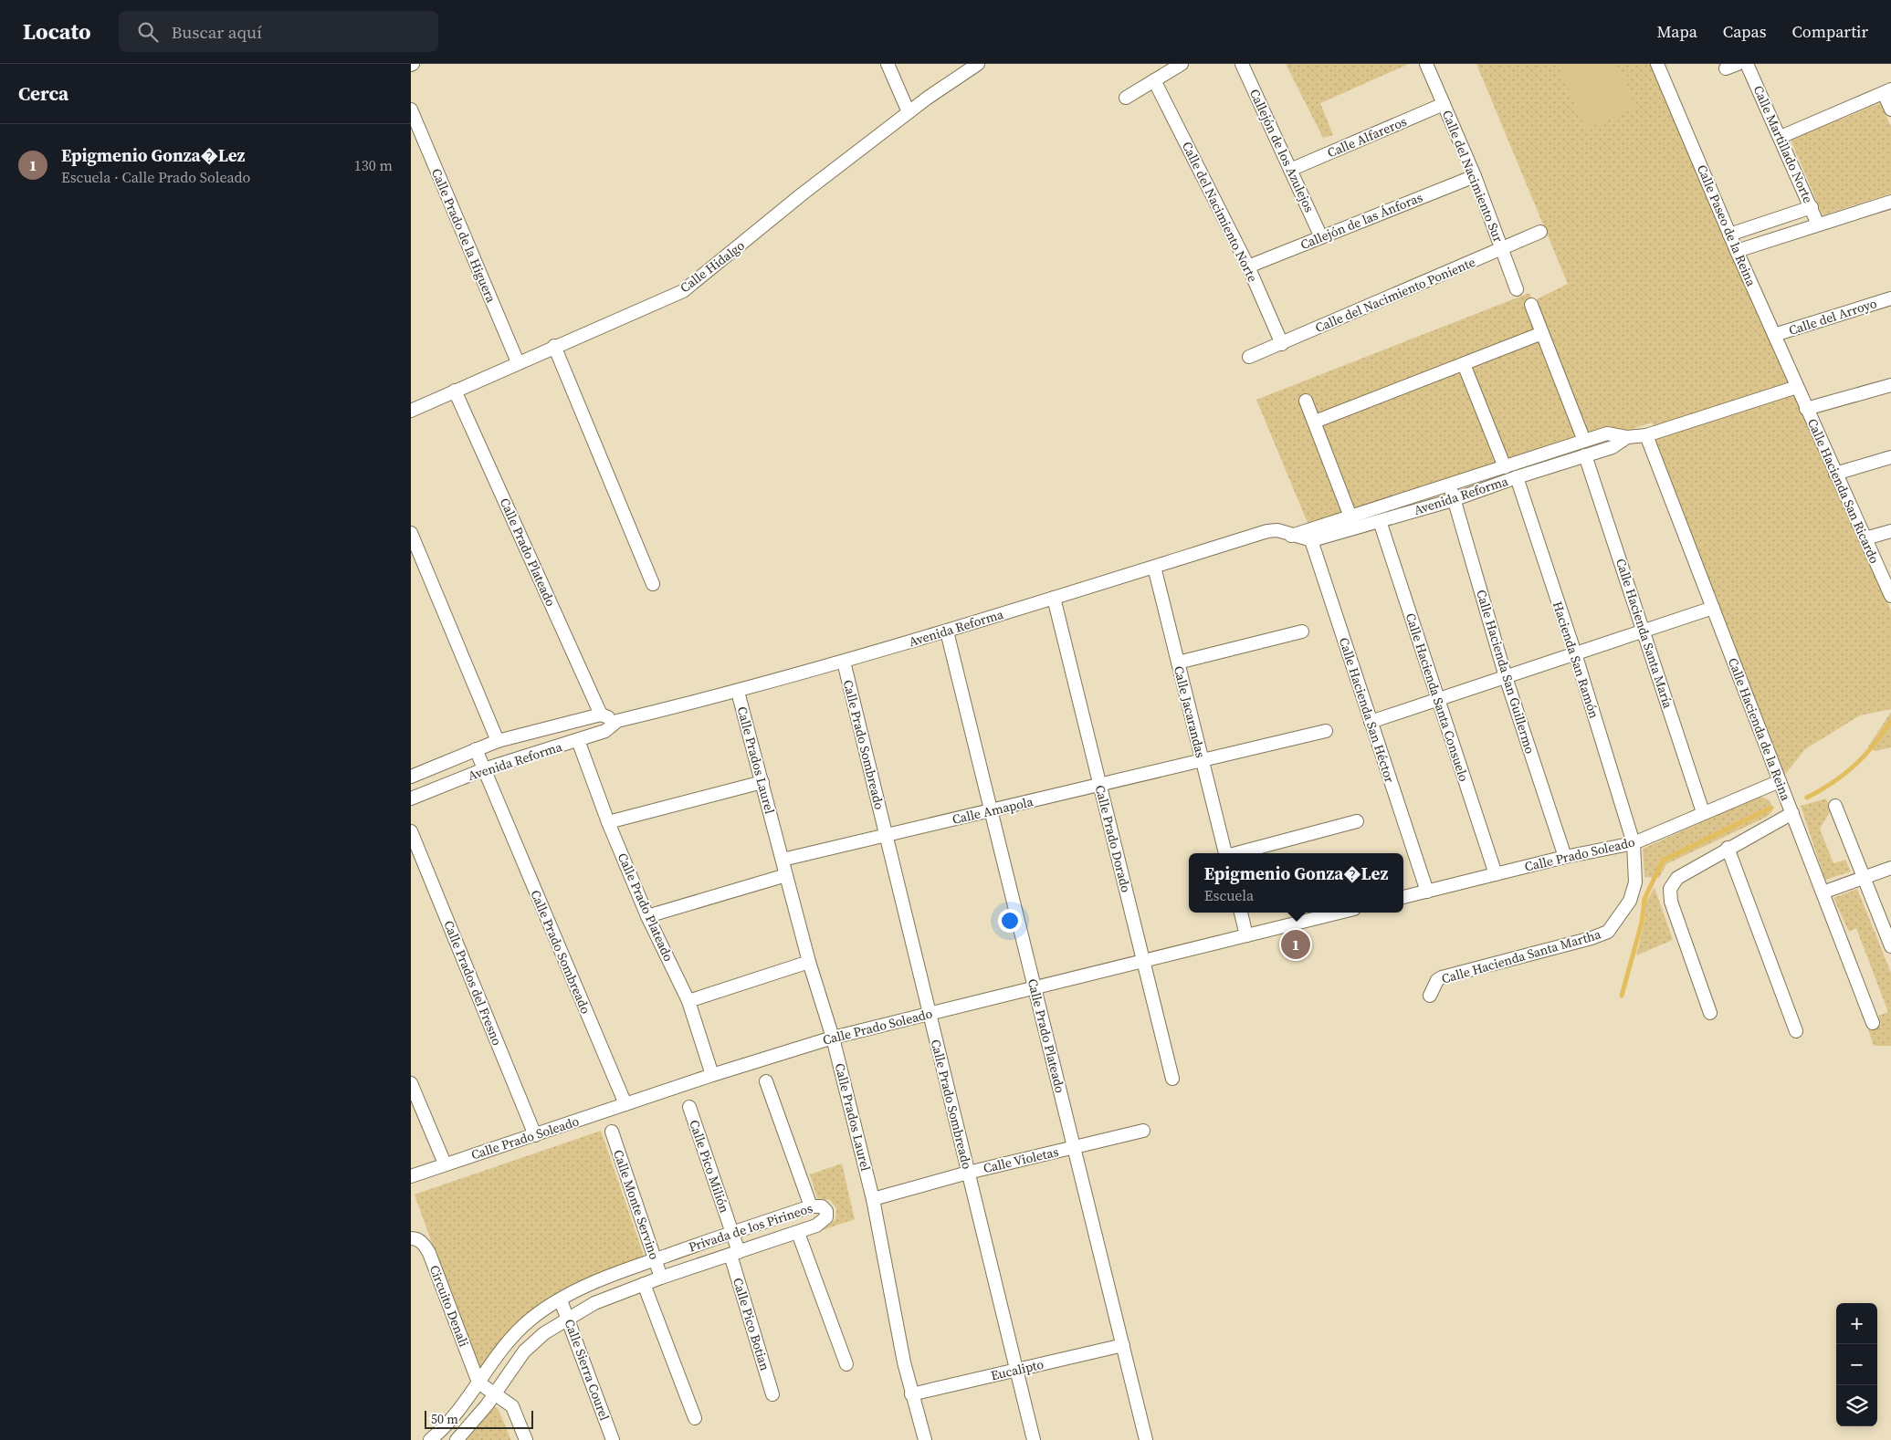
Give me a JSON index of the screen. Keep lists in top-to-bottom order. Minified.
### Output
{"streets":{"street":["Calle Alfareros","Calle Martillado Norte","Callejón de los Azulejos","Calle del Nacimiento Sur","Calle del Nacimiento Norte","Callejón de las Ánforas","Calle Paseo de la Reina","Calle Prado de la Higuera","Calle Hidalgo","Calle del Nacimiento Poniente","Calle del Arroyo","Calle Hacienda San Ricardo","Avenida Reforma","Calle Prado Plateado","Calle Hacienda Santa María","Hacienda San Ramón","Calle Hacienda San Guillermo","Calle Hacienda Santa Consuelo","Calle Hacienda San Héctor","Calle Jacarandas","Calle Hacienda de la Reina","Calle Prado Sombreado","Calle Prados Laurel","Calle Amapola","Calle Prado Dorado","Calle Prado Soleado","Calle Hacienda Santa Martha","Calle Prados del Fresno","Calle Violetas","Calle Pico Milión","Calle Monte Servino","Privada de los Pirineos","Circuito Denali","Calle Pico Botian","Calle Sierra Courel","Eucalipto"]},"crossings":[["Calle Alfareros","Callejón de los Azulejos"],["Calle Alfareros","Calle del Nacimiento Sur"],["Callejón de los Azulejos","Callejón de las Ánforas"],["Calle del Nacimiento Sur","Callejón de las Ánforas"],["Calle del Nacimiento Sur","Calle del Nacimiento Poniente"],["Calle del Nacimiento Norte","Callejón de las Ánforas"],["Calle del Nacimiento Norte","Calle del Nacimiento Poniente"],["Calle Paseo de la Reina","Calle del Arroyo"],["Calle Paseo de la Reina","Calle Hacienda San Ricardo"],["Calle Paseo de la Reina","Avenida Reforma"],["Calle Prado de la Higuera","Calle Hidalgo"],["Calle Hidalgo","Calle Prado Plateado"],["Calle Hacienda San Ricardo","Avenida Reforma"],["Avenida Reforma","Calle Prado Plateado"],["Avenida Reforma","Calle Hacienda Santa María"],["Avenida Reforma","Hacienda San Ramón"],["Avenida Reforma","Calle Hacienda San Guillermo"],["Avenida Reforma","Calle Hacienda Santa Consuelo"],["Avenida Reforma","Calle Hacienda San Héctor"],["Avenida Reforma","Calle Jacarandas"],["Avenida Reforma","Calle Hacienda de la Reina"],["Avenida Reforma","Calle Prado Sombreado"],["Avenida Reforma","Calle Prados Laurel"],["Avenida Reforma","Calle Prado Dorado"],["Calle Prado Plateado","Calle Amapola"],["Calle Prado Plateado","Calle Prado Soleado"],["Calle Prado Plateado","Calle Violetas"],["Calle Prado Plateado","Eucalipto"],["Calle Hacienda Santa María","Calle Prado Soleado"],["Hacienda San Ramón","Calle Prado Soleado"],["Hacienda San Ramón","Calle Hacienda Santa Martha"],["Calle Hacienda San Guillermo","Calle Prado Soleado"],["Calle Hacienda Santa Consuelo","Calle Prado Soleado"],["Calle Hacienda San Héctor","Calle Prado Soleado"],["Calle Jacarandas","Calle Amapola"],["Calle Hacienda de la Reina","Calle Prado Soleado"],["Calle Prado Sombreado","Calle Amapola"],["Calle Prado Sombreado","Calle Prado Soleado"],["Calle Prado Sombreado","Calle Violetas"],["Calle Prado Sombreado","Eucalipto"],["Calle Prados Laurel","Calle Amapola"],["Calle Prados Laurel","Calle Prado Soleado"],["Calle Prados Laurel","Calle Violetas"],["Calle Prados Laurel","Eucalipto"],["Calle Amapola","Calle Prado Dorado"],["Calle Prado Dorado","Calle Prado Soleado"],["Calle Prado Soleado","Calle Hacienda Santa Martha"],["Calle Prado Soleado","Calle Prados del Fresno"],["Calle Pico Milión","Privada de los Pirineos"],["Calle Pico Milión","Calle Pico Botian"],["Calle Monte Servino","Privada de los Pirineos"],["Privada de los Pirineos","Circuito Denali"],["Privada de los Pirineos","Calle Pico Botian"],["Privada de los Pirineos","Calle Sierra Courel"]],"scale_bar":"50 m","page":{"header":"Locato","search":"Buscar aquí","nav":["Mapa","Capas","Compartir"],"heading":"Cerca","list":[{"mark":"1","name":"Epigmenio Gonza�Lez","note":"Escuela · Calle Prado Soleado","value":"130 m"}],"popup":["Epigmenio Gonza�Lez","Escuela"],"pins":"1","map_buttons":["+","−"],"scale":"50 m"}}
